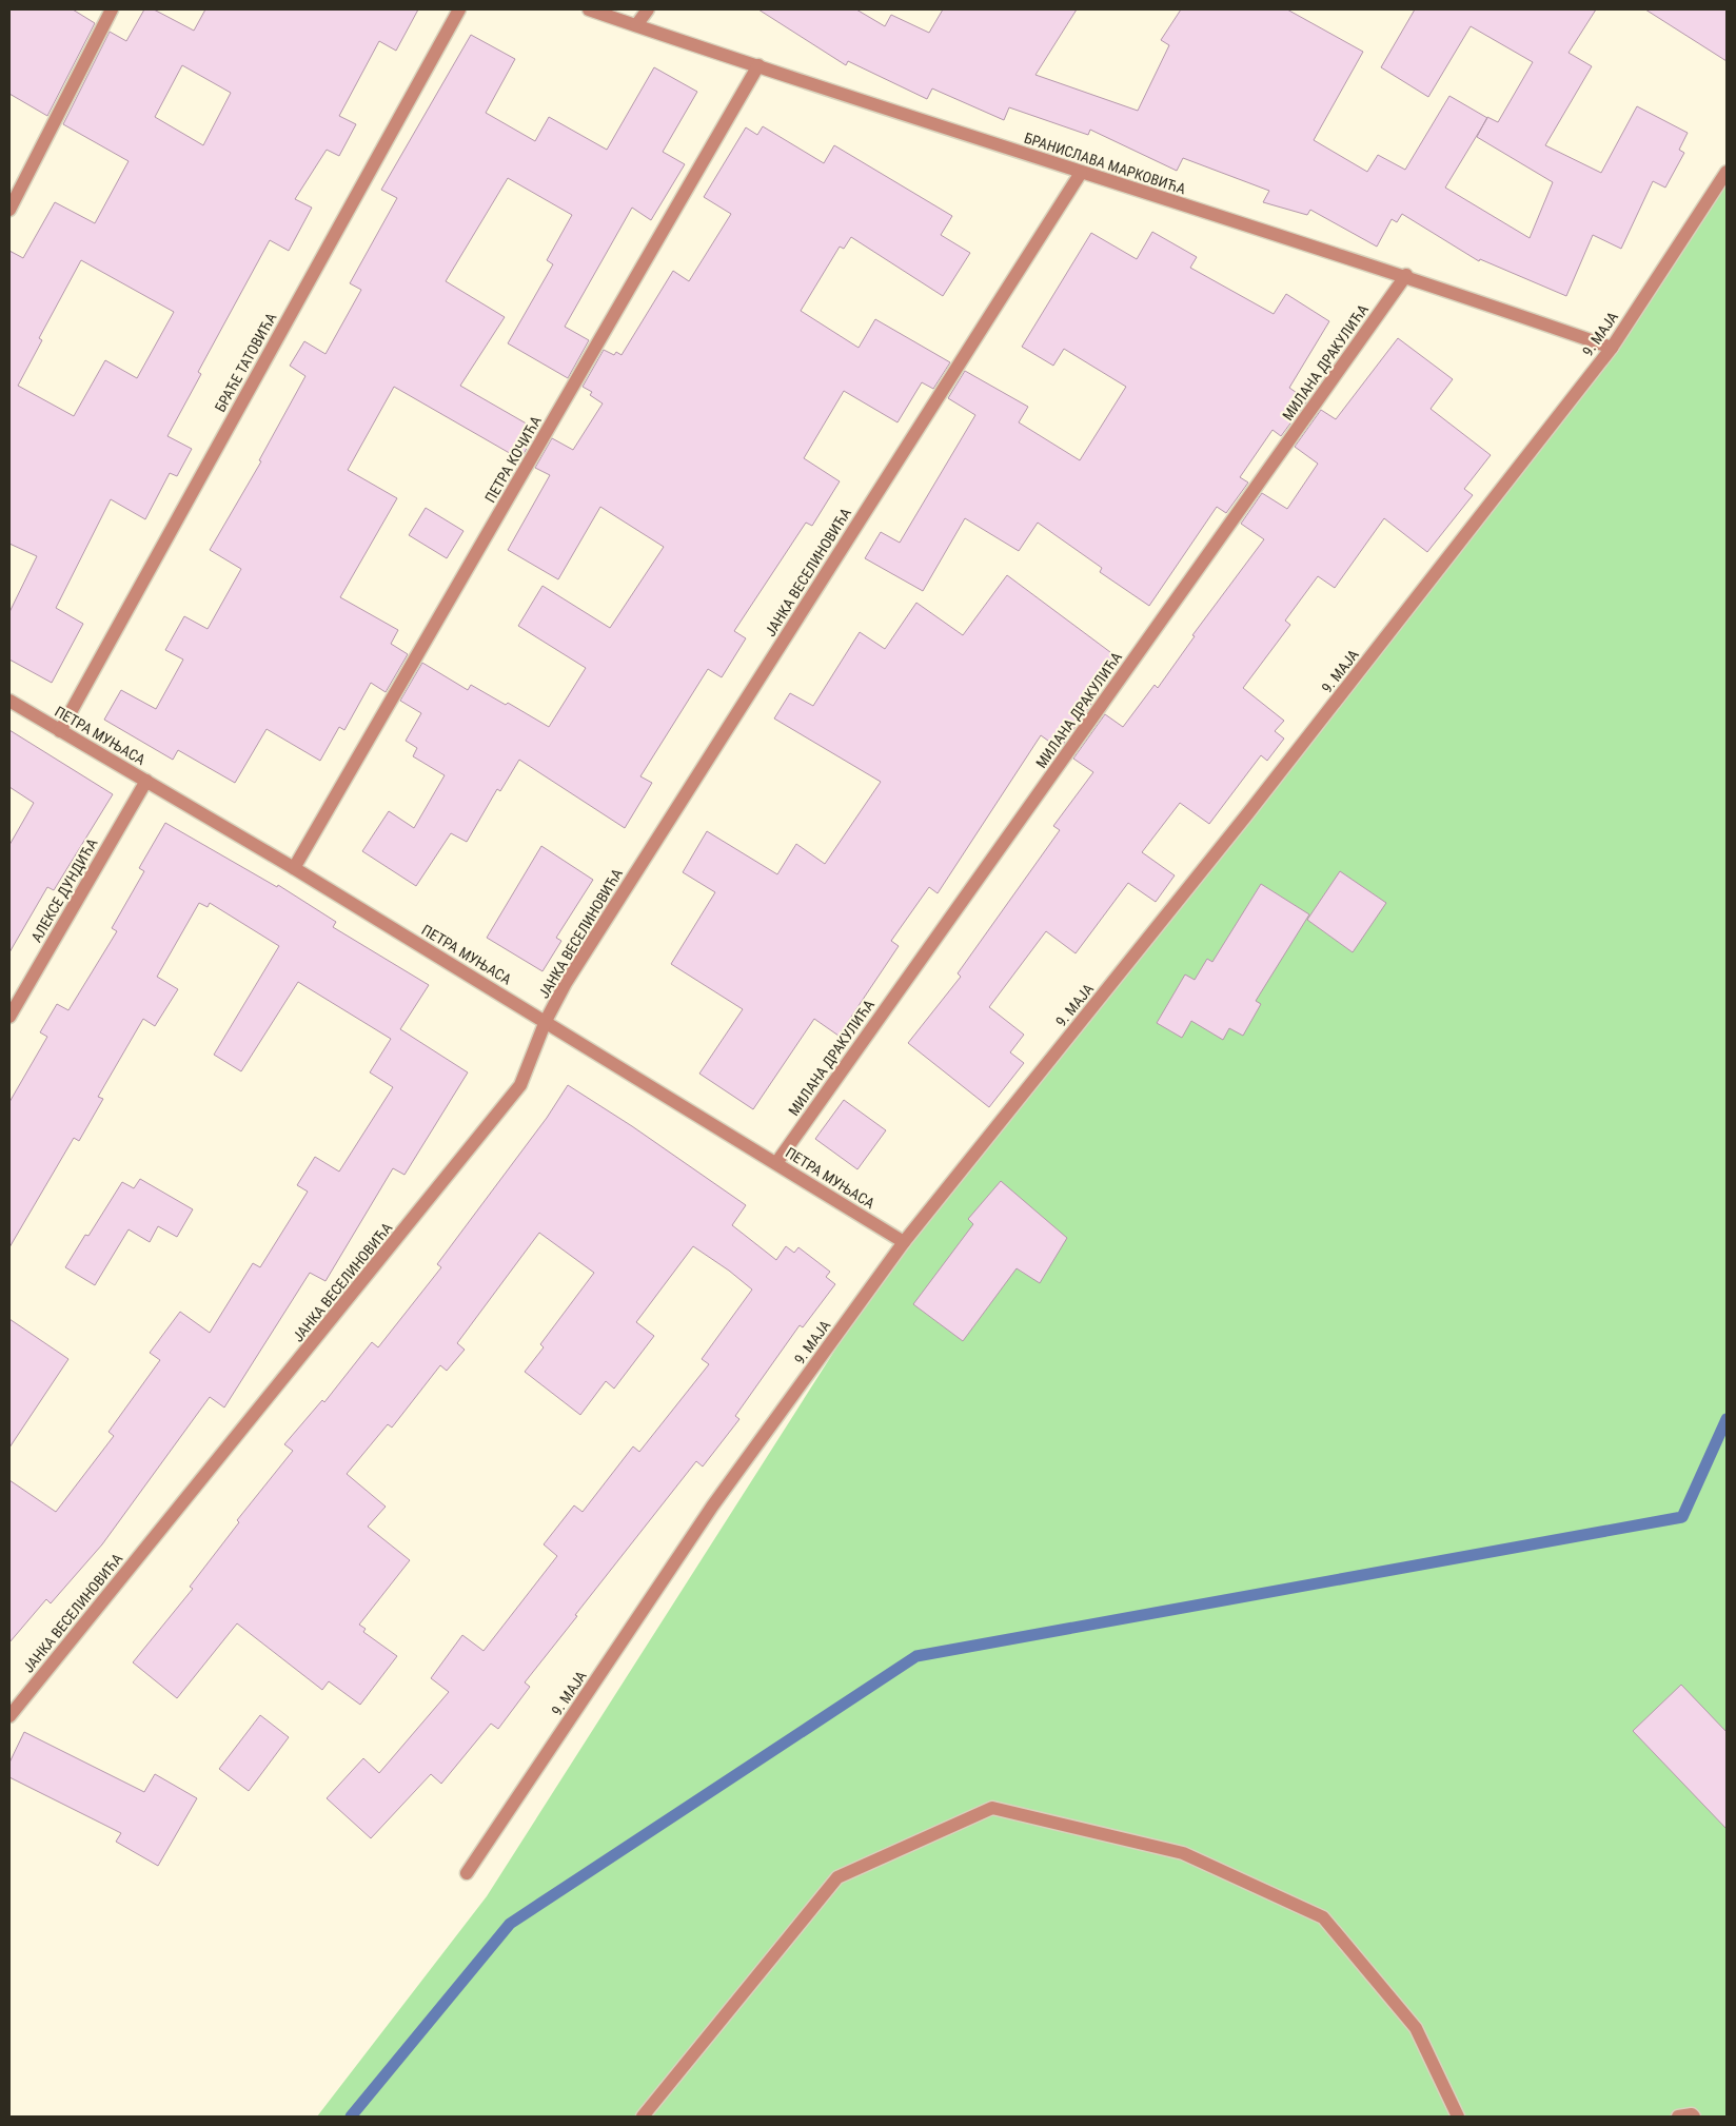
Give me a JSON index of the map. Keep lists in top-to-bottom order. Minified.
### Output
{"streets":{"street":["БРАНИСЛАВА МАРКОВИЋА","9. МАЈА","БРАЋЕ ТАТОВИЋА","МИЛАНА ДРАКУЛИЋА","ПЕТРА КОЧИЋА","ЈАНКА ВЕСЕЛИНОВИЋА","ПЕТРА МУЊАСА","АЛЕКСЕ ДУНДИЋА"]},"crossings":[["БРАНИСЛАВА МАРКОВИЋА","9. МАЈА"],["БРАНИСЛАВА МАРКОВИЋА","МИЛАНА ДРАКУЛИЋА"],["БРАНИСЛАВА МАРКОВИЋА","ПЕТРА КОЧИЋА"],["БРАНИСЛАВА МАРКОВИЋА","ЈАНКА ВЕСЕЛИНОВИЋА"],["9. МАЈА","ПЕТРА МУЊАСА"],["БРАЋЕ ТАТОВИЋА","ПЕТРА МУЊАСА"],["МИЛАНА ДРАКУЛИЋА","ПЕТРА МУЊАСА"],["ПЕТРА КОЧИЋА","ПЕТРА МУЊАСА"],["ЈАНКА ВЕСЕЛИНОВИЋА","ПЕТРА МУЊАСА"],["ПЕТРА МУЊАСА","АЛЕКСЕ ДУНДИЋА"]]}
